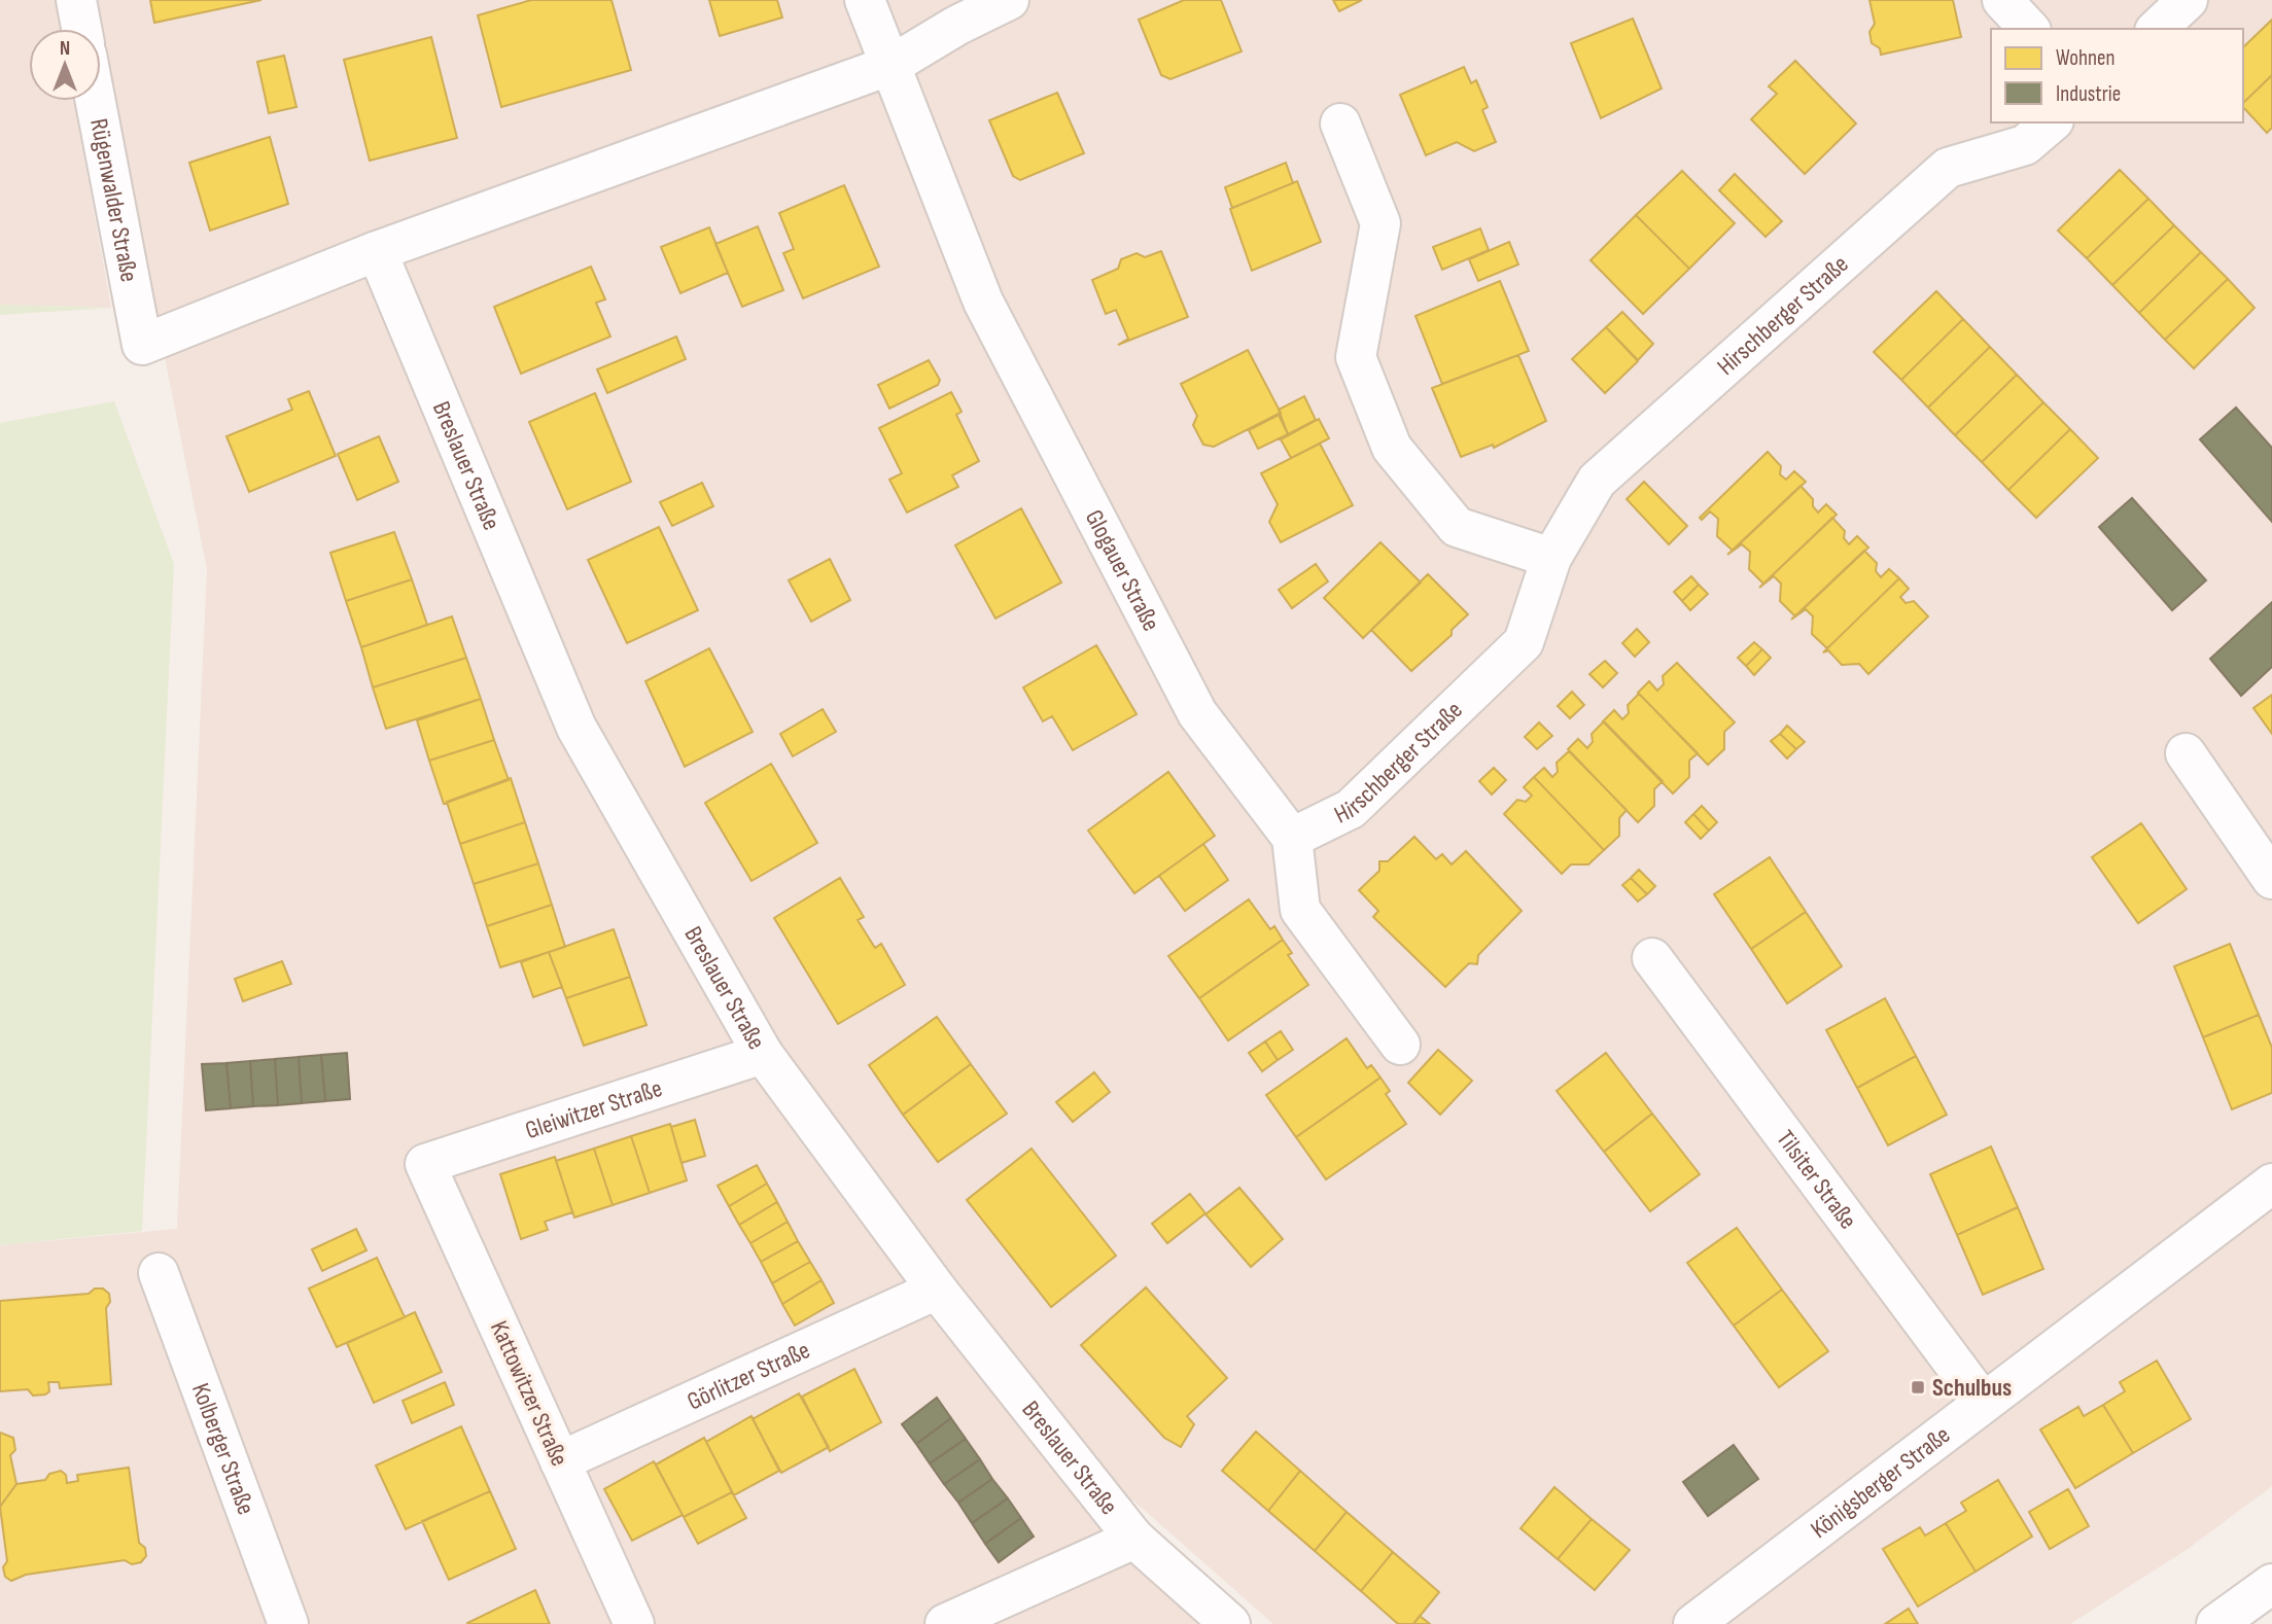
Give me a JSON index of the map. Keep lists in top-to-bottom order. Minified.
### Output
{"streets":{"street":["Rügenwalder Straße","Hirschberger Straße","Breslauer Straße","Glogauer Straße","Gleiwitzer Straße","Tilsiter Straße","Görlitzer Straße","Kattowitzer Straße","Kolberger Straße","Königsberger Straße"]},"crossings":[["Rügenwalder Straße","Breslauer Straße"],["Hirschberger Straße","Glogauer Straße"],["Breslauer Straße","Gleiwitzer Straße"],["Breslauer Straße","Görlitzer Straße"],["Gleiwitzer Straße","Kattowitzer Straße"],["Tilsiter Straße","Königsberger Straße"],["Görlitzer Straße","Kattowitzer Straße"]],"places":{"transit":["Schulbus"]},"legend":["Wohnen","Industrie"],"north":"top"}
